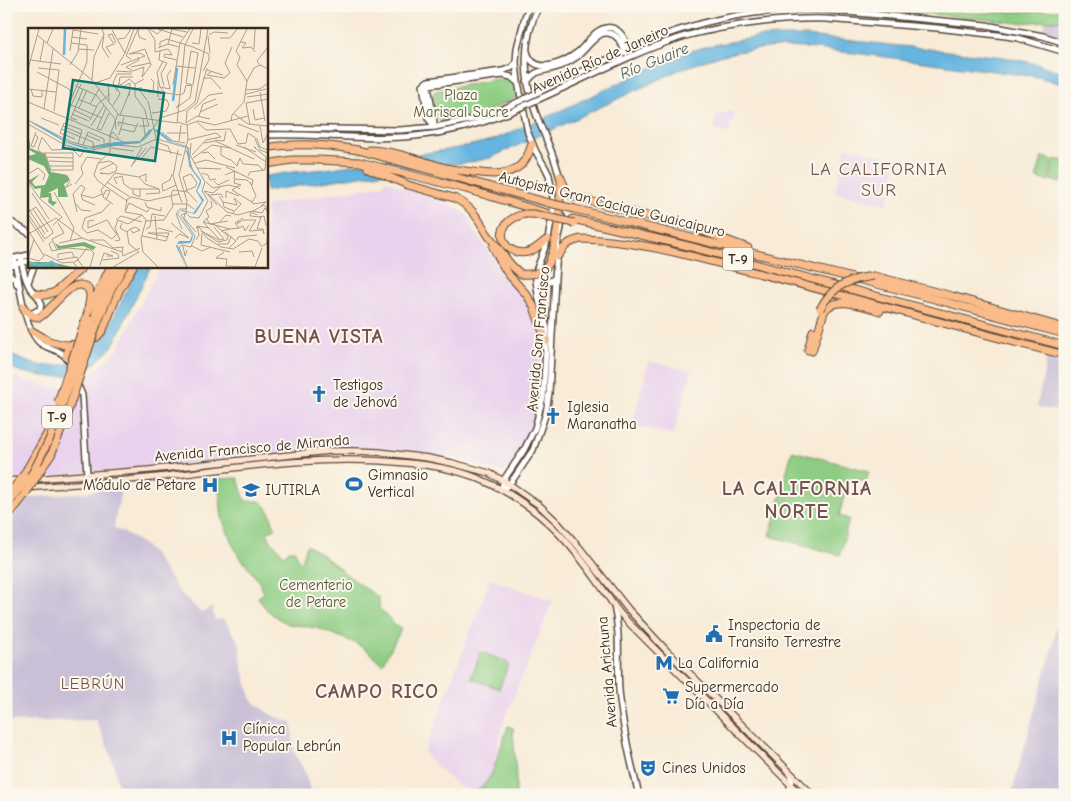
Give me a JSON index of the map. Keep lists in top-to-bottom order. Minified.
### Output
{"streets":{"highway":["Autopista Gran Cacique Guaicaipuro","T-9"],"main road":["Avenida Francisco de Miranda"],"street":["Avenida Río de Janeiro","Avenida San Francisco","Avenida Arichuna"]},"crossings":[["Avenida San Francisco","Avenida Francisco de Miranda"],["Avenida Francisco de Miranda","Avenida Arichuna"]],"districts":["LA CALIFORNIA SUR","BUENA VISTA","LA CALIFORNIA NORTE","LEBRÚN","CAMPO RICO"],"water":["Río Guaire"],"parks":["Plaza Mariscal Sucre","Cementerio de Petare"],"places":{"church":["Testigos de Jehová","Iglesia Maranatha"],"sports":["Gimnasio Vertical"],"hospital":["Módulo de Petare","Clínica Popular Lebrún"],"school or university":["IUTIRLA"],"public building":["Inspectoria de Transito Terrestre"],"metro station":["La California"],"supermarket":["Supermercado Día a Día"],"theatre":["Cines Unidos"]}}
